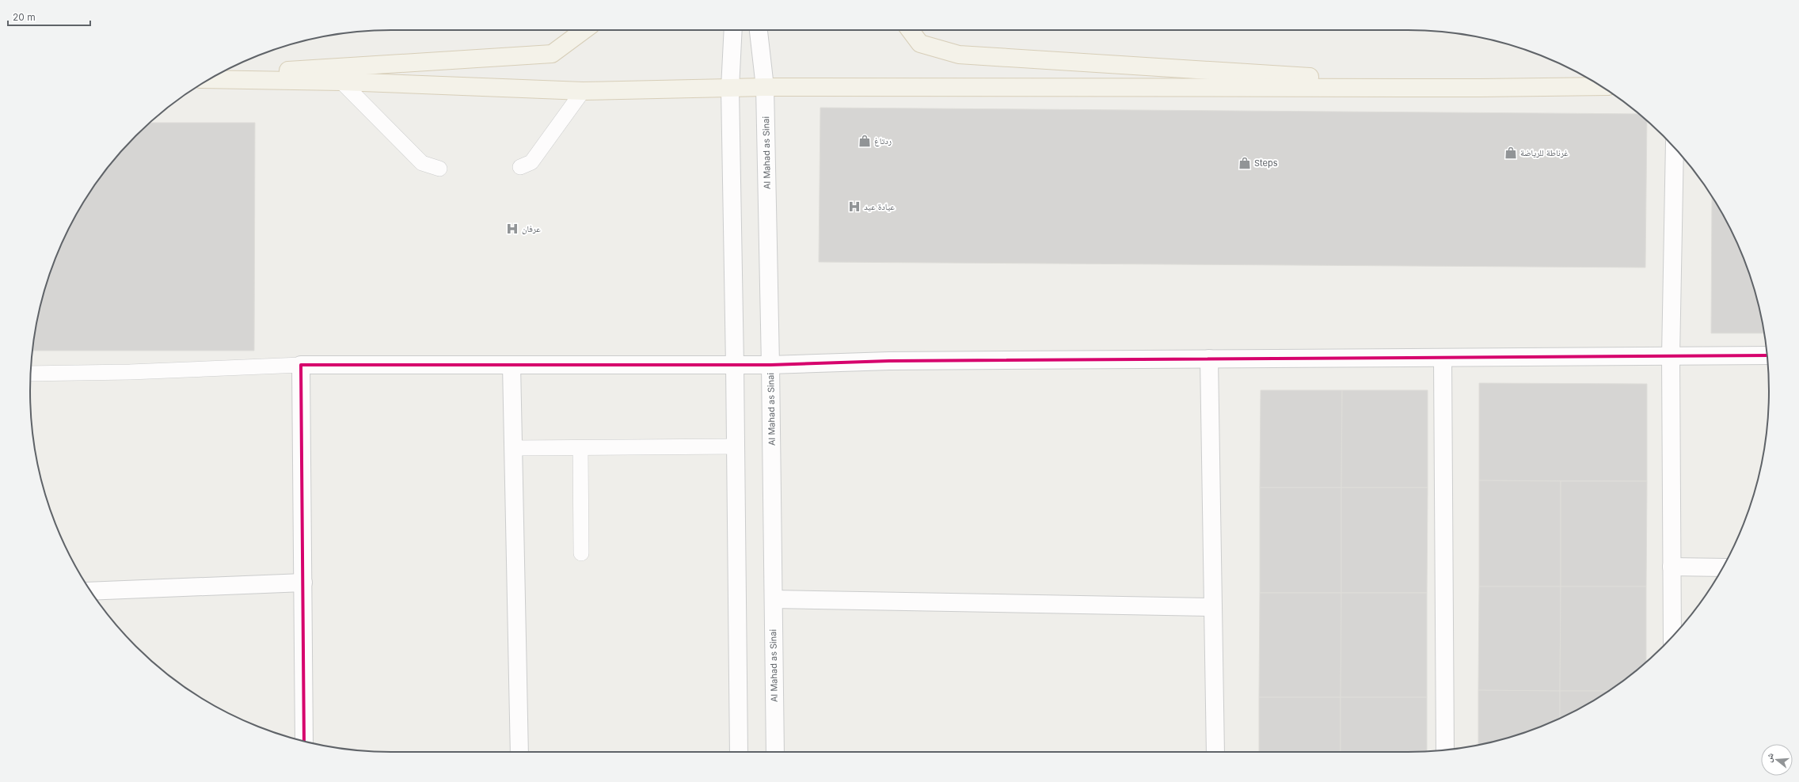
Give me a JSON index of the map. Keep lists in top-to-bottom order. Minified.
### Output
{"streets":{"street":["Al Mahad as Sinai"]},"places":{"shop":["ردتاغ","غرناطة للرياضة","Steps"],"hospital":["عيادة عيد","عرفان"]},"scale_bar":"20 m","north":"left"}
